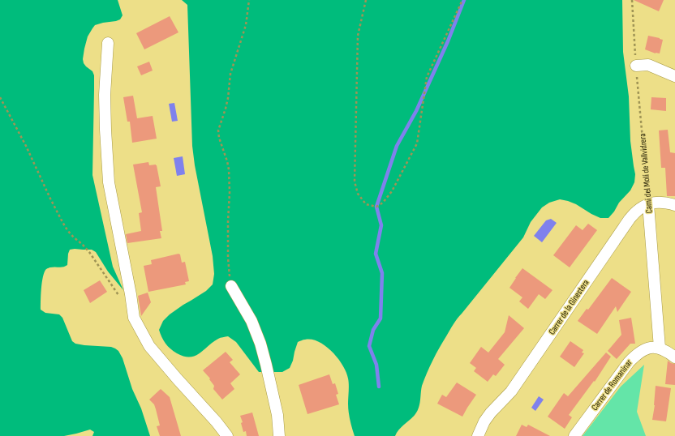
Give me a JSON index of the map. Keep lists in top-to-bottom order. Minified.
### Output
{"streets":{"street":["Camí del Molí de Vallvidrera","Carrer de la Ginestera","Carrer de Romaninar"]},"crossings":[["Camí del Molí de Vallvidrera","Carrer de la Ginestera"],["Camí del Molí de Vallvidrera","Carrer de Romaninar"]]}
